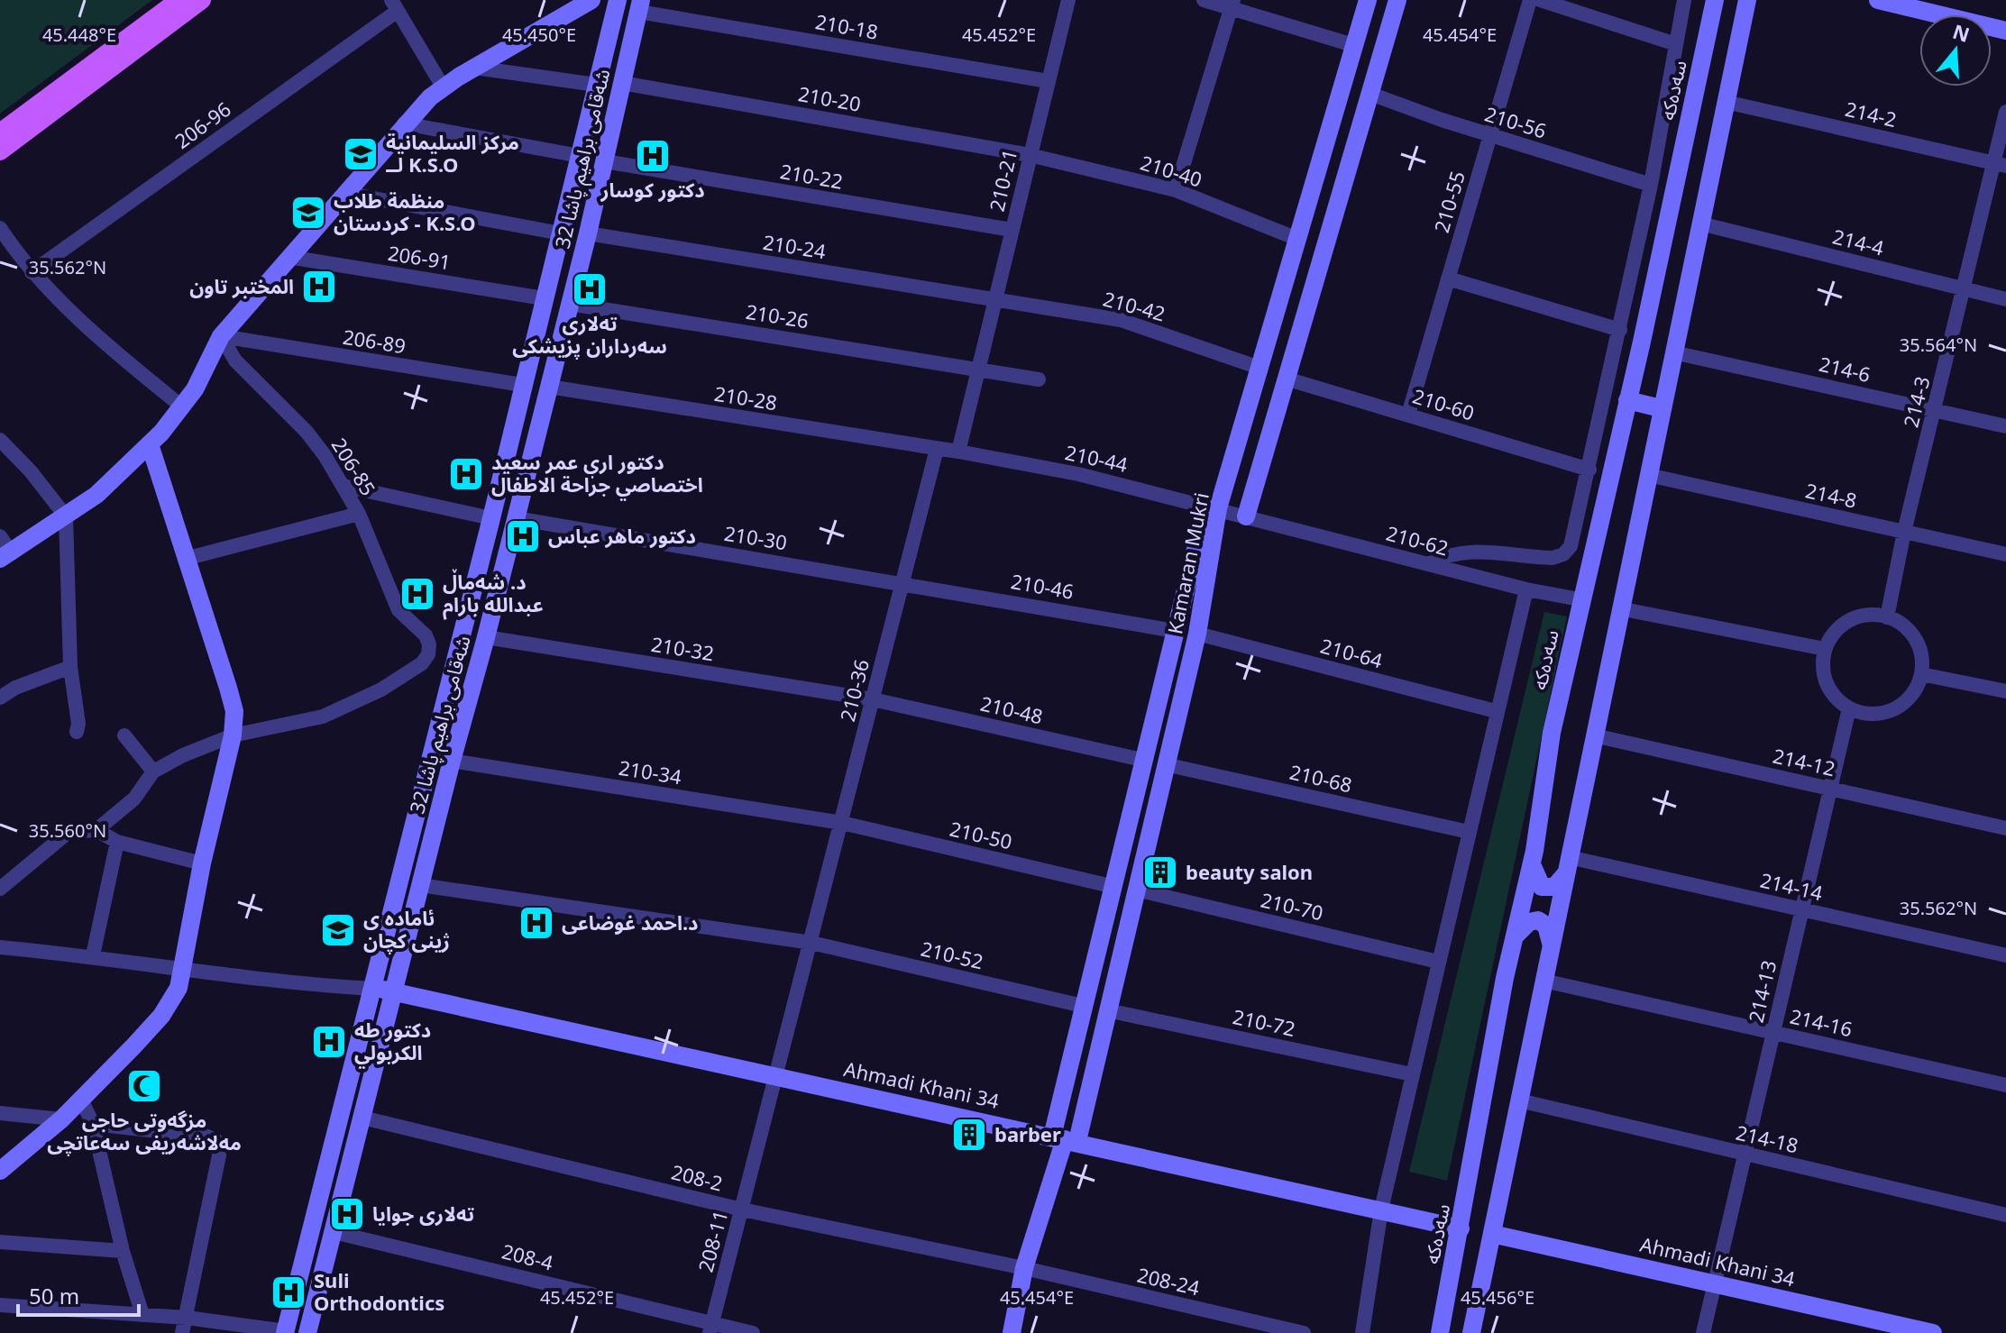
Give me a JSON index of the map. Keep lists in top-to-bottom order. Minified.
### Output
{"streets":{"street":["210-18","سەدەکە","210-20","214-2","210-56","206-96","شەقامی براهیم پاشا 32","210-40","210-22","210-21","210-55","214-4","210-24","206-91","210-42","210-26","206-89","214-6","210-28","214-3","210-60","210-44","206-85","214-8","210-30","210-62","Kamaran Mukri","210-46","210-32","210-64","210-36","210-48","214-12","210-34","210-68","210-50","214-14","210-70","210-52","214-13","210-72","214-16","Ahmadi Khani 34","214-18","208-2","208-11","208-4","208-24"]},"crossings":[["210-18","شەقامی براهیم پاشا 32"],["210-18","210-21"],["سەدەکە","210-62"],["سەدەکە","Ahmadi Khani 34"],["210-20","شەقامی براهیم پاشا 32"],["210-20","210-40"],["210-20","210-21"],["214-2","214-3"],["210-56","210-55"],["شەقامی براهیم پاشا 32","210-22"],["شەقامی براهیم پاشا 32","210-24"],["شەقامی براهیم پاشا 32","206-91"],["شەقامی براهیم پاشا 32","210-26"],["شەقامی براهیم پاشا 32","206-89"],["شەقامی براهیم پاشا 32","210-28"],["شەقامی براهیم پاشا 32","210-30"],["شەقامی براهیم پاشا 32","210-32"],["شەقامی براهیم پاشا 32","210-34"],["شەقامی براهیم پاشا 32","Ahmadi Khani 34"],["شەقامی براهیم پاشا 32","208-2"],["شەقامی براهیم پاشا 32","208-4"],["210-40","210-21"],["210-40","Kamaran Mukri"],["210-22","210-21"],["210-21","210-24"],["210-21","210-42"],["210-21","210-26"],["210-21","210-44"],["210-55","210-60"],["214-4","214-3"],["210-24","210-42"],["210-42","Kamaran Mukri"],["206-89","206-85"],["214-6","214-3"],["210-28","210-44"],["210-28","210-36"],["214-3","214-8"],["214-3","214-13"],["210-44","210-62"],["210-44","Kamaran Mukri"],["210-44","210-36"],["210-30","210-46"],["210-30","210-36"],["Kamaran Mukri","210-46"],["Kamaran Mukri","210-64"],["Kamaran Mukri","210-48"],["Kamaran Mukri","210-68"],["Kamaran Mukri","210-50"],["Kamaran Mukri","210-70"],["Kamaran Mukri","210-52"],["Kamaran Mukri","210-72"],["Kamaran Mukri","Ahmadi Khani 34"],["Kamaran Mukri","208-2"],["Kamaran Mukri","208-24"],["210-46","210-36"],["210-32","210-36"],["210-32","210-48"],["210-36","210-48"],["210-36","210-34"],["210-36","210-50"],["210-36","210-52"],["210-36","Ahmadi Khani 34"],["210-36","208-11"],["214-12","214-13"],["210-34","210-50"],["214-14","214-13"],["214-13","214-16"],["214-13","Ahmadi Khani 34"],["214-13","214-18"],["Ahmadi Khani 34","208-11"],["208-2","208-11"],["208-2","208-24"],["208-11","208-4"]],"places":{"school or university":["مرکز السلیمانیة لــ K.S.O","منظمة طلاب كردستان - K.S.O","ئاماده ى ژينى كچان"],"hospital":["دكتور كوسار","المختبر تاون","تەلاری سەرداران پزیشکی","دكتور اري عمر سعيد اختصاصي جراحة الاطفال","دكتور ماهر عباس","د. شەماڵ عبداللە بارام","د.احمد غوضاعی","دكتور طه الكربولي","تەلاری جوایا","Suli Orthodontics"],"building":["beauty salon","barber"],"mosque":["مزگەوتی حاجی مەلاشەریفی سەعاتچی"]},"scale_bar":"50 m","north":"top","coordinates":["45.448°E","45.450°E","45.452°E","45.454°E","35.562°N","35.564°N","35.560°N","45.456°E"]}
